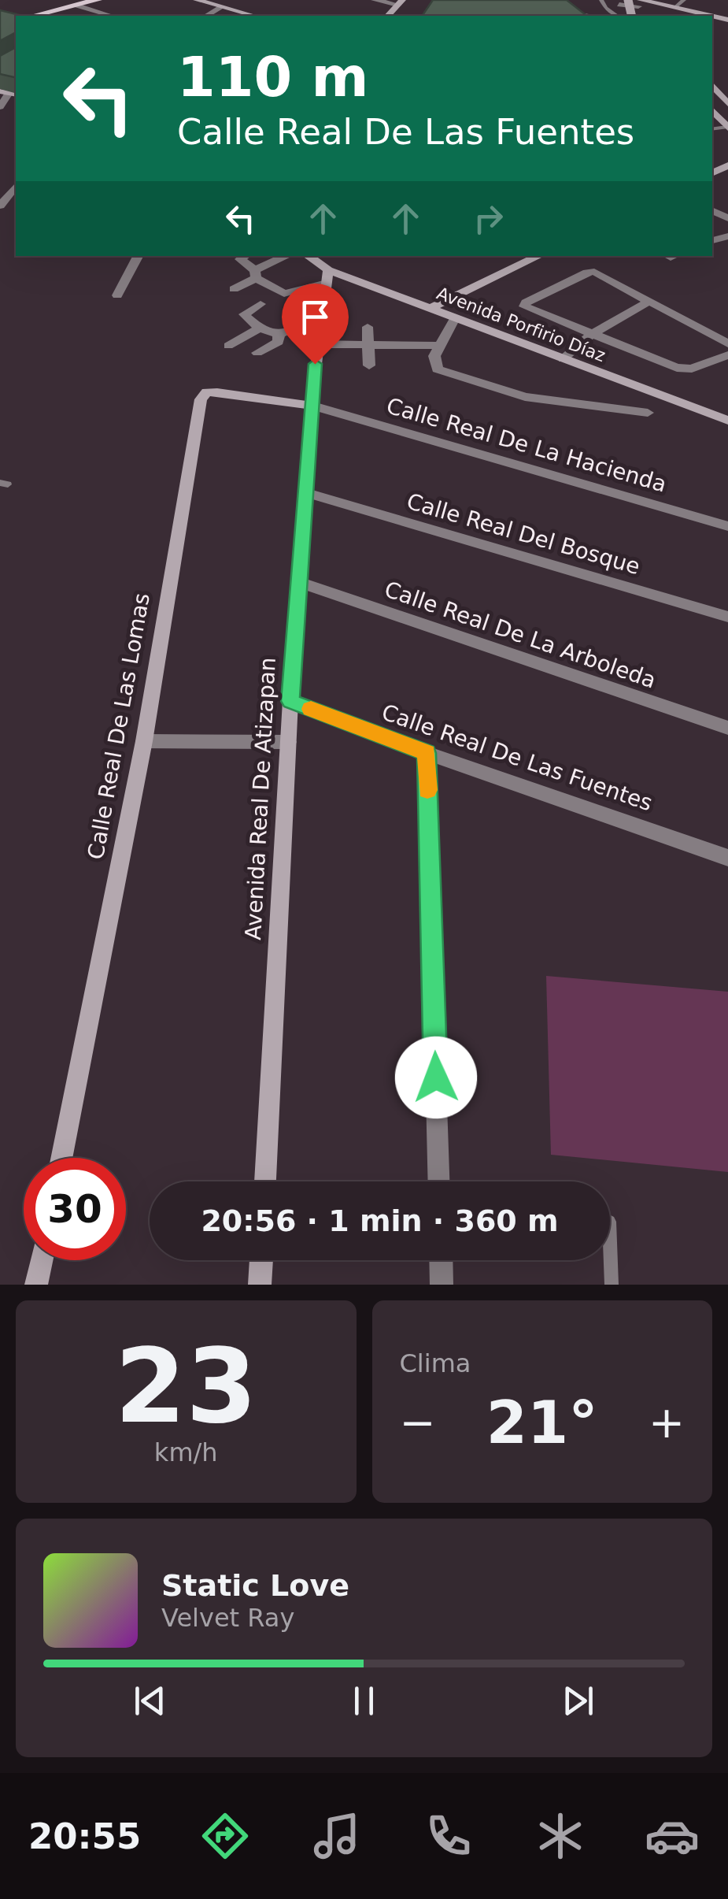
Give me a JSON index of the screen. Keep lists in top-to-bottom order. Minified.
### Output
{"streets":{"street":["Avenida Porfirio Díaz","Calle Real De La Hacienda","Calle Real Del Bosque","Calle Real De La Arboleda","Calle Real De Las Lomas","Calle Real De Las Fuentes","Avenida Real De Atizapan"]},"crossings":[["Avenida Porfirio Díaz","Avenida Real De Atizapan"],["Calle Real De La Hacienda","Calle Real De Las Lomas"],["Calle Real De La Hacienda","Avenida Real De Atizapan"],["Calle Real Del Bosque","Avenida Real De Atizapan"],["Calle Real De La Arboleda","Avenida Real De Atizapan"],["Calle Real De Las Lomas","Avenida Real De Atizapan"],["Calle Real De Las Fuentes","Avenida Real De Atizapan"]],"page":{"turn":["110 m","Calle Real De Las Fuentes"],"limit":"30","trip":"20:56 · 1 min · 360 m","tile":[["23","km/h"],"Clima"],"heat":["−","21°","+"],"song":["Static Love","Velvet Ray"],"tabs":"20:55"}}
